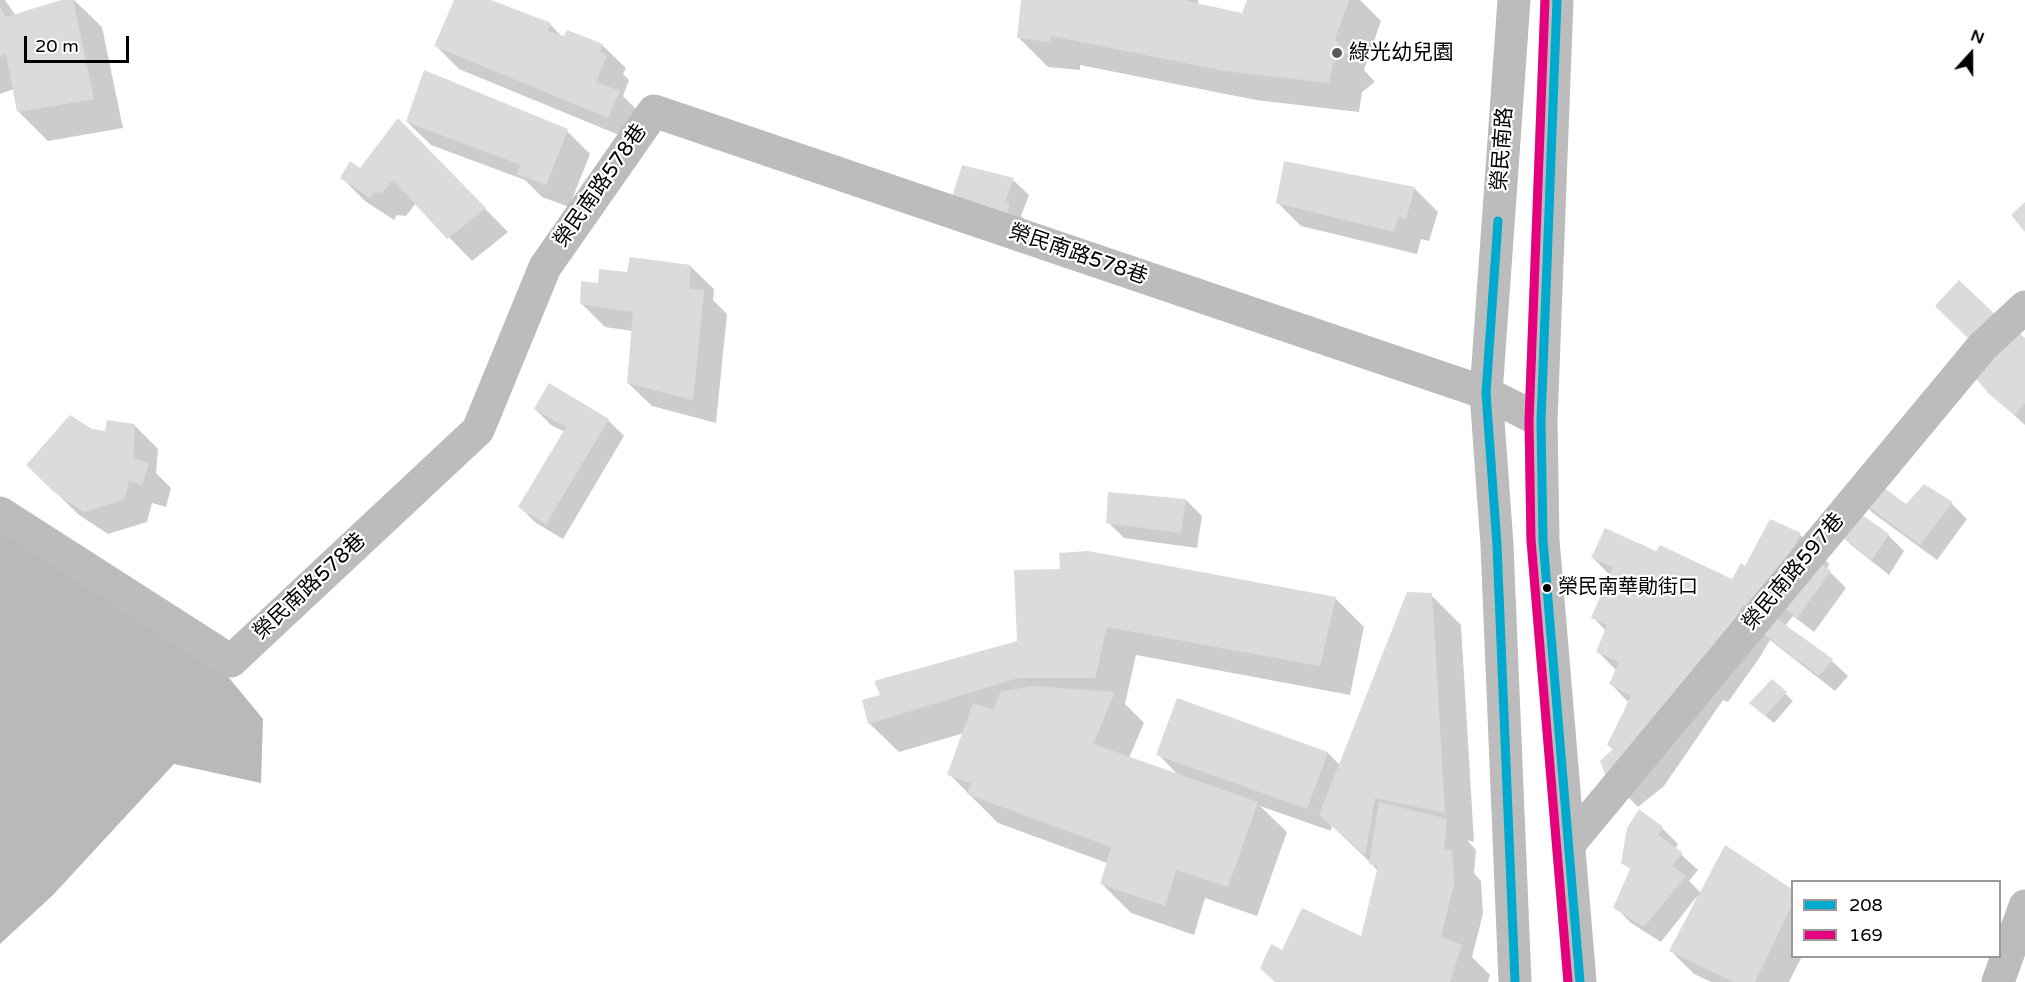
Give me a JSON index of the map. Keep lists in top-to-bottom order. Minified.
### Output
{"streets":{"street":["榮民南路","榮民南路578巷","榮民南路597巷"]},"crossings":[["榮民南路","榮民南路578巷"]],"places":["綠光幼兒園","榮民南華勛街口"],"lines":["transit line 208","transit line 169"],"legend":["208","169"],"scale_bar":"20 m","north":"top"}
